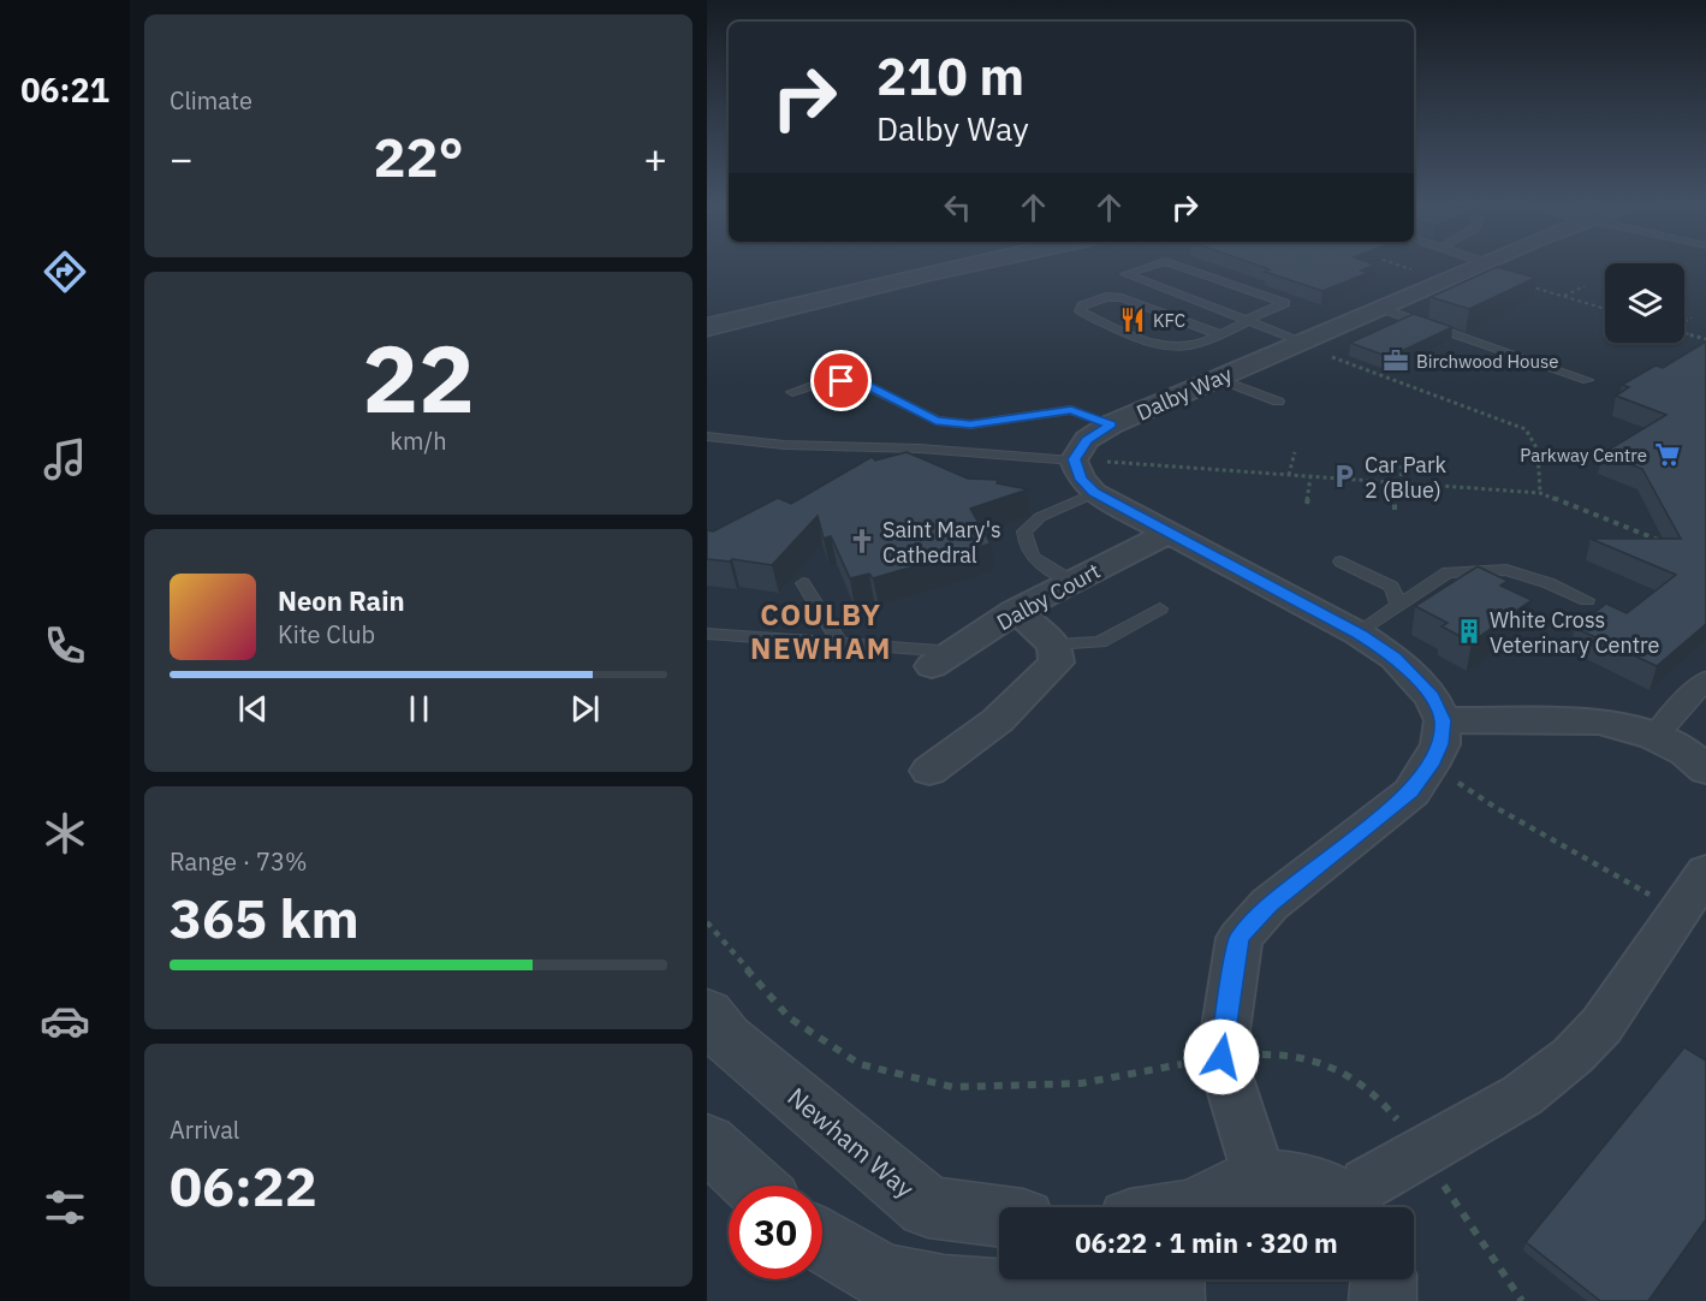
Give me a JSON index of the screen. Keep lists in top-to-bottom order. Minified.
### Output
{"streets":{"street":["Dalby Way","Dalby Court","Newham Way"]},"districts":["COULBY NEWHAM"],"places":{"restaurant":["KFC"],"office":["Birchwood House"],"supermarket":["Parkway Centre"],"parking":["Car Park 2 (Blue)"],"church":["Saint Mary's Cathedral"],"building":["White Cross Veterinary Centre"]},"page":{"tabs":"06:21","tile":["Climate",["22","km/h"],["Range · 73%","365 km"],["Arrival","06:22"]],"turn":["210 m","Dalby Way"],"heat":["−","22°","+"],"song":["Neon Rain","Kite Club"],"limit":"30","trip":"06:22 · 1 min · 320 m"}}
